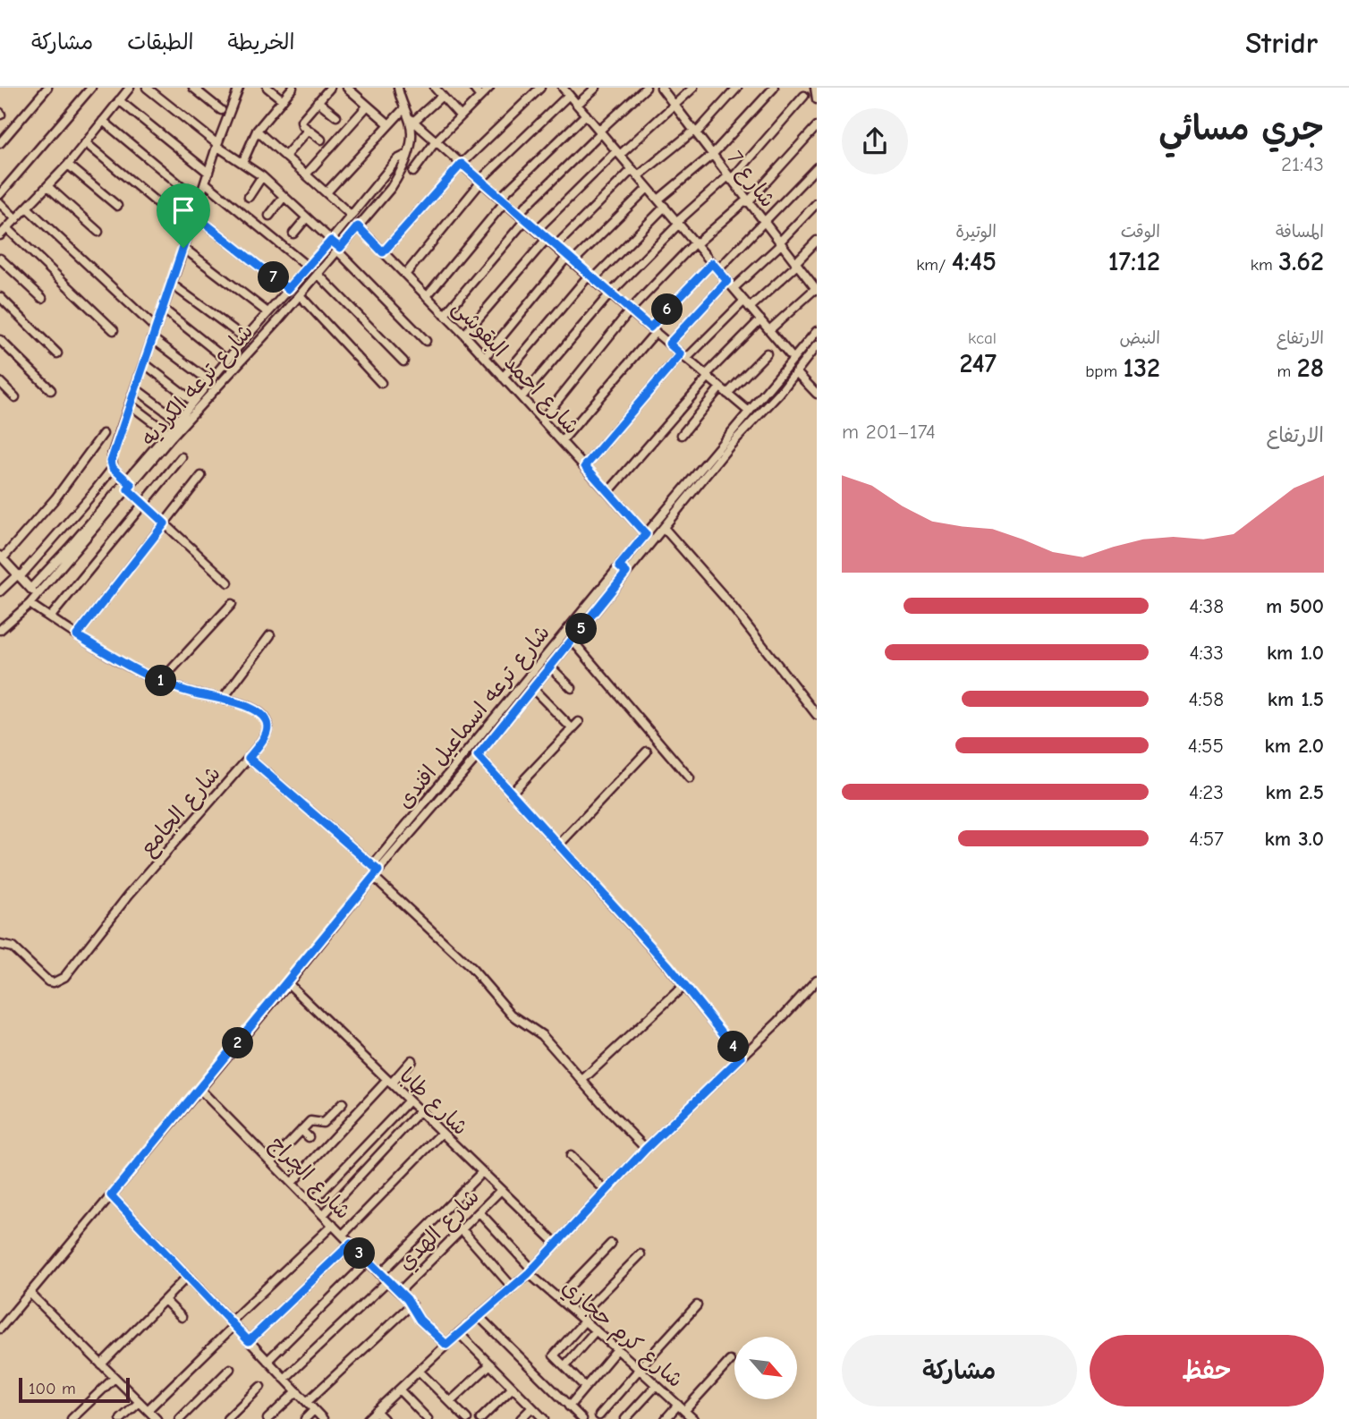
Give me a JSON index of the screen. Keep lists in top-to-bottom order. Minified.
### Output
{"streets":{"street":["شارع 7","شارع احمد البقوشى","شارع ترعه الكرديه","شارع ترعه اسماعيل افندى","شارع الجامع","شارع طابا","شارع الجراج","شارع الهدي","شارع كرم حجازي"]},"crossings":[["شارع احمد البقوشى","شارع ترعه الكرديه"],["شارع احمد البقوشى","شارع ترعه اسماعيل افندى"],["شارع ترعه الكرديه","شارع الجامع"],["شارع طابا","شارع الهدي"],["شارع الجراج","شارع الهدي"],["شارع الهدي","شارع كرم حجازي"]],"scale_bar":"100 m","north":"bottom right","page":{"header":"Stridr","nav":["الخريطة","الطبقات","مشاركة"],"heading":["جري مسائي","21:43"],"stats":[["المسافة","3.62 km"],["الوقت","17:12"],["الوتيرة","4:45 /km"],["الارتفاع","28 m"],["النبض","132 bpm"],["kcal","247"]],"pins":["7","6","5","1","2","4","3"],"chart":["الارتفاع","174–201 m"],"list":[{"name":"500 m","note":"4:38"},{"name":"1.0 km","note":"4:33"},{"name":"1.5 km","note":"4:58"},{"name":"2.0 km","note":"4:55"},{"name":"2.5 km","note":"4:23"},{"name":"3.0 km","note":"4:57"}],"buttons":["حفظ","مشاركة"],"scale":"100 m"}}
